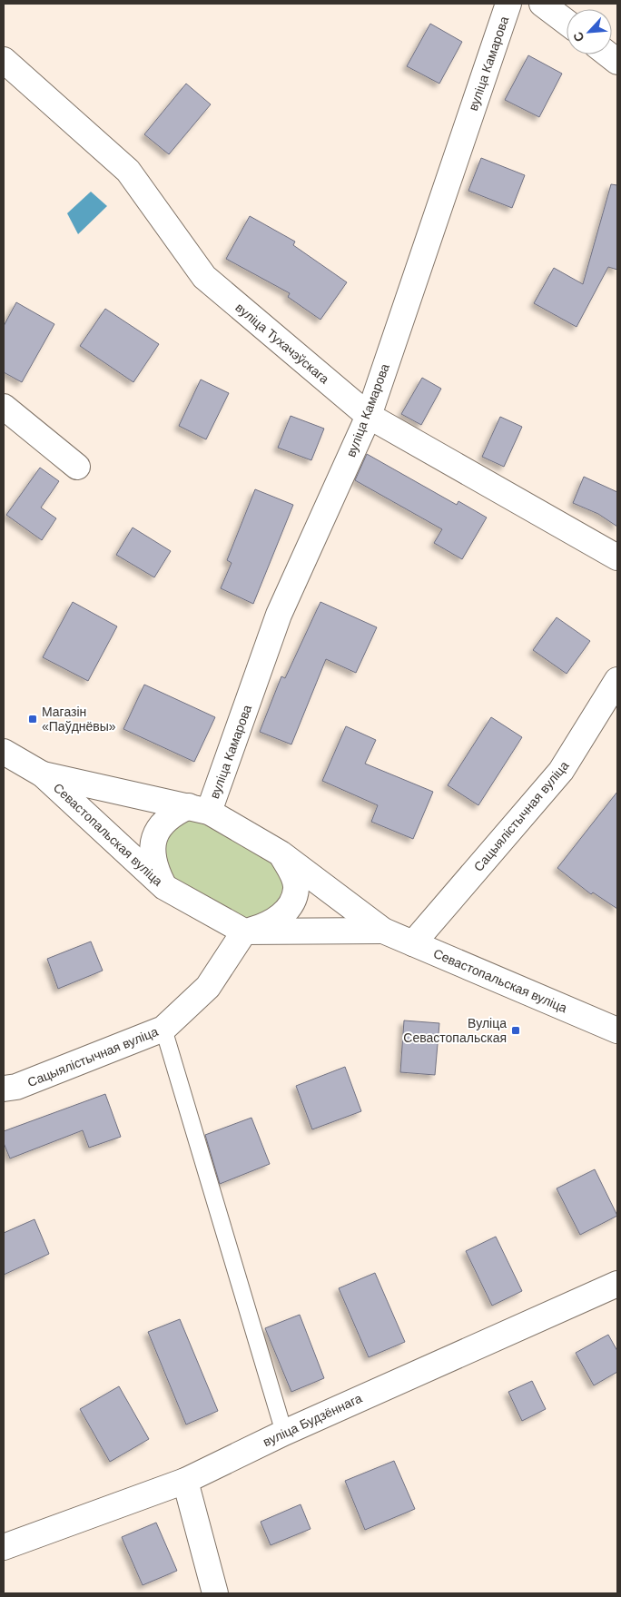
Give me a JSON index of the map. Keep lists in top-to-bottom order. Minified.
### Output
{"streets":{"street":["вуліца Камарова","вуліца Тухачэўскага","Сацыялістычная вуліца","Севастопальская вуліца","вуліца Будзённага"]},"crossings":[["вуліца Камарова","вуліца Тухачэўскага"],["вуліца Камарова","Сацыялістычная вуліца"],["вуліца Камарова","Севастопальская вуліца"],["Сацыялістычная вуліца","Севастопальская вуліца"]],"places":{"transit":["Магазін «Паўднёвы»","Вуліца Севастопальская"]},"north":"bottom left"}
